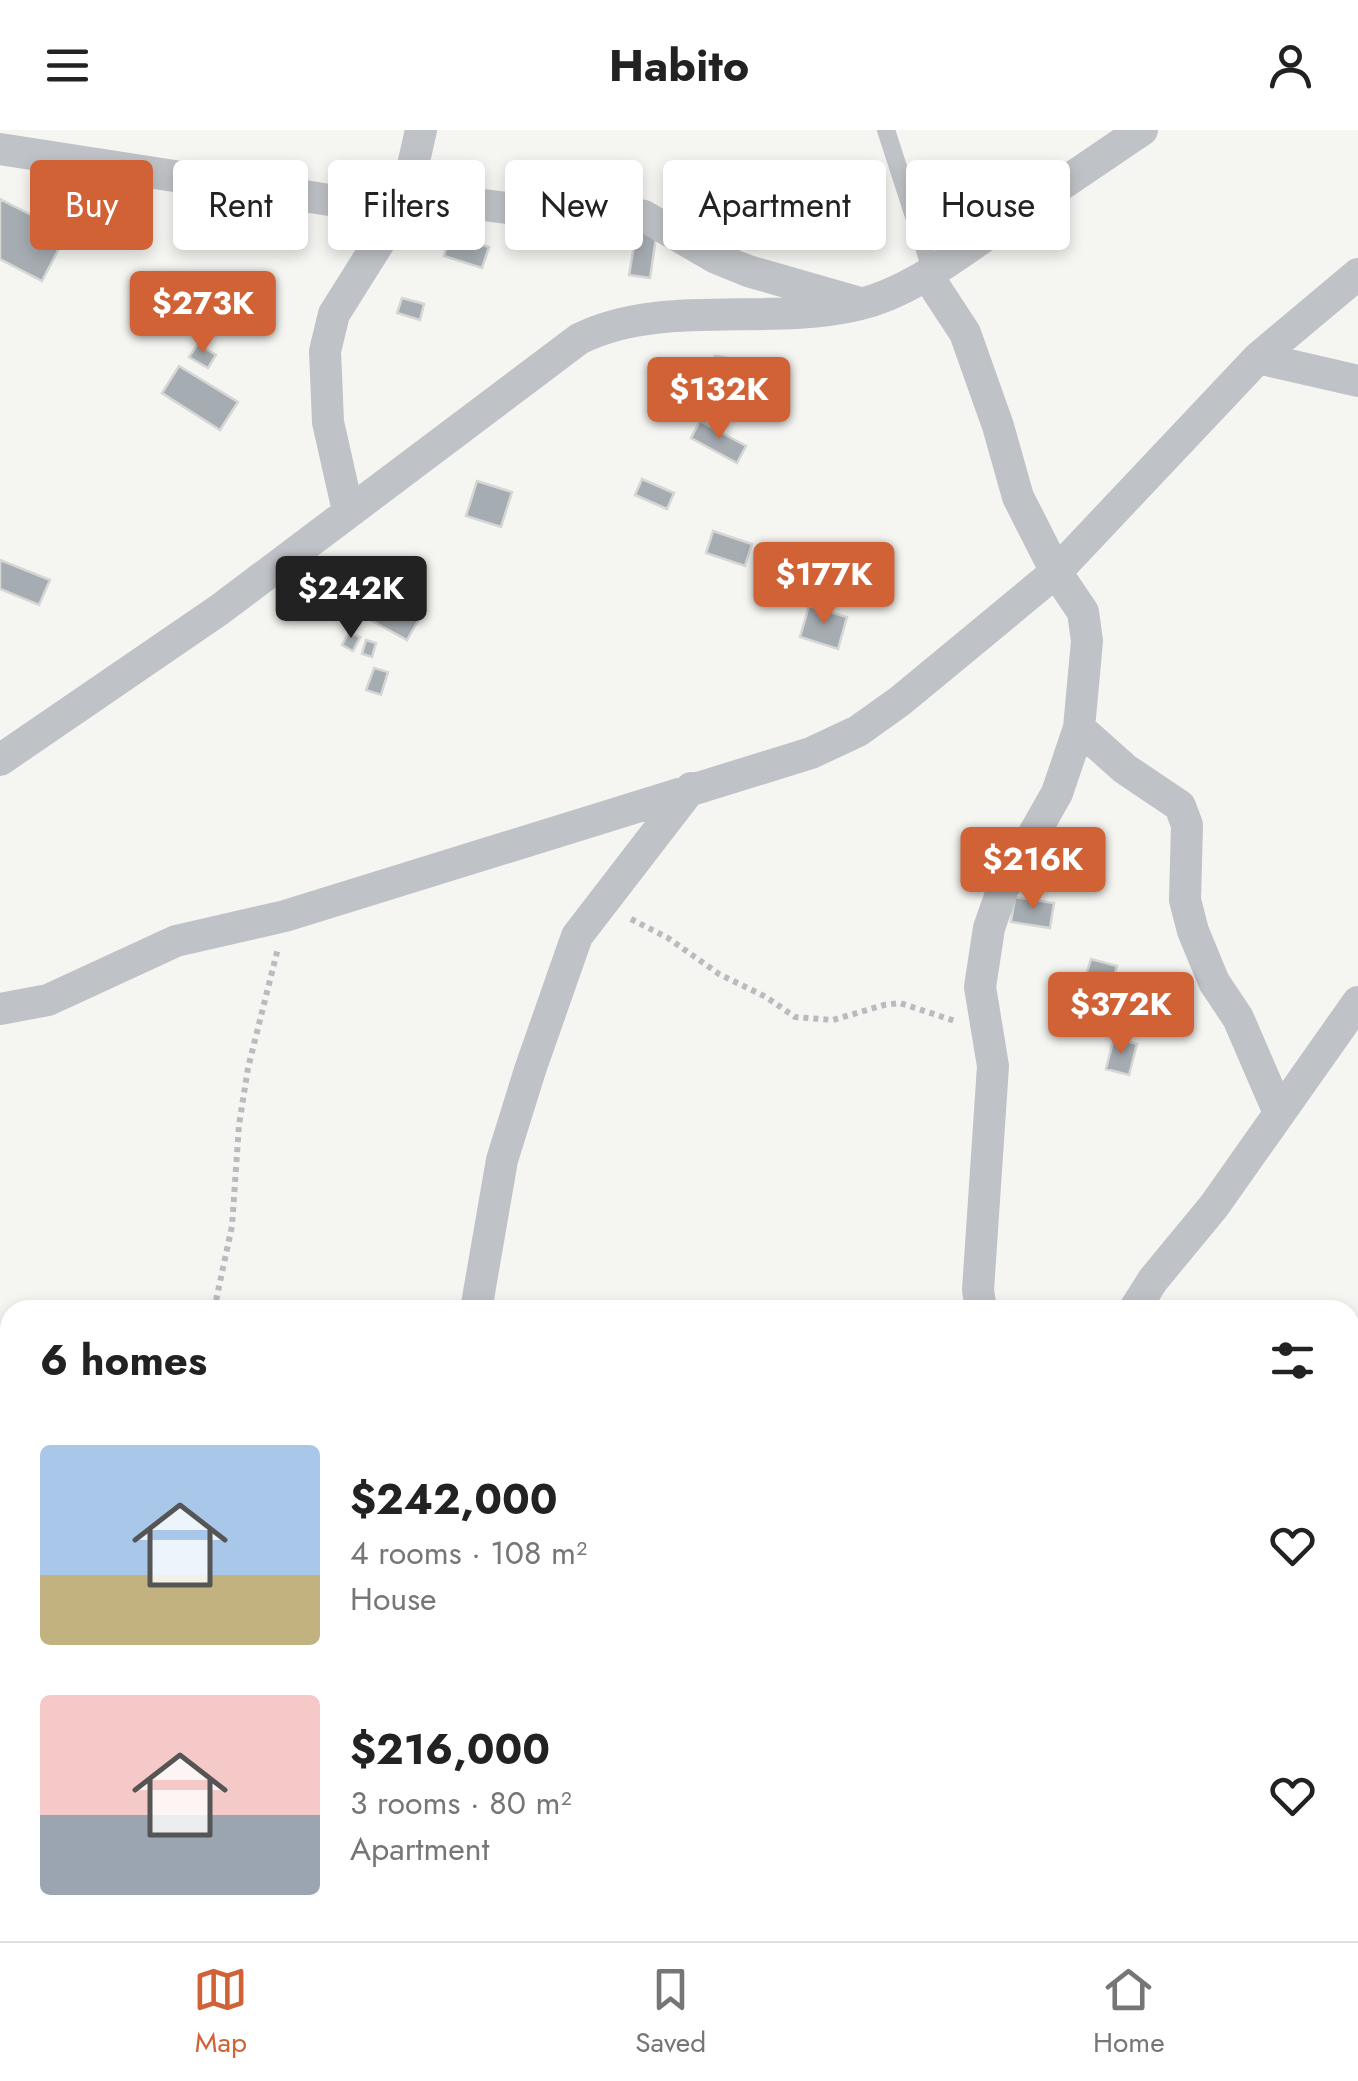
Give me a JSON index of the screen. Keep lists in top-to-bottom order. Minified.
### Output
{"page":{"header":"Habito","chip":["Buy","Rent","Filters","New","Apartment","House"],"price":["$273K","$132K","$177K","$242K","$216K","$372K"],"heading":"6 homes","list":[{"name":"$242,000","note":"4 rooms · 108 m² · House"},{"name":"$216,000","note":"3 rooms · 80 m² · Apartment"}],"tabs":["Map","Saved","Home"]}}
